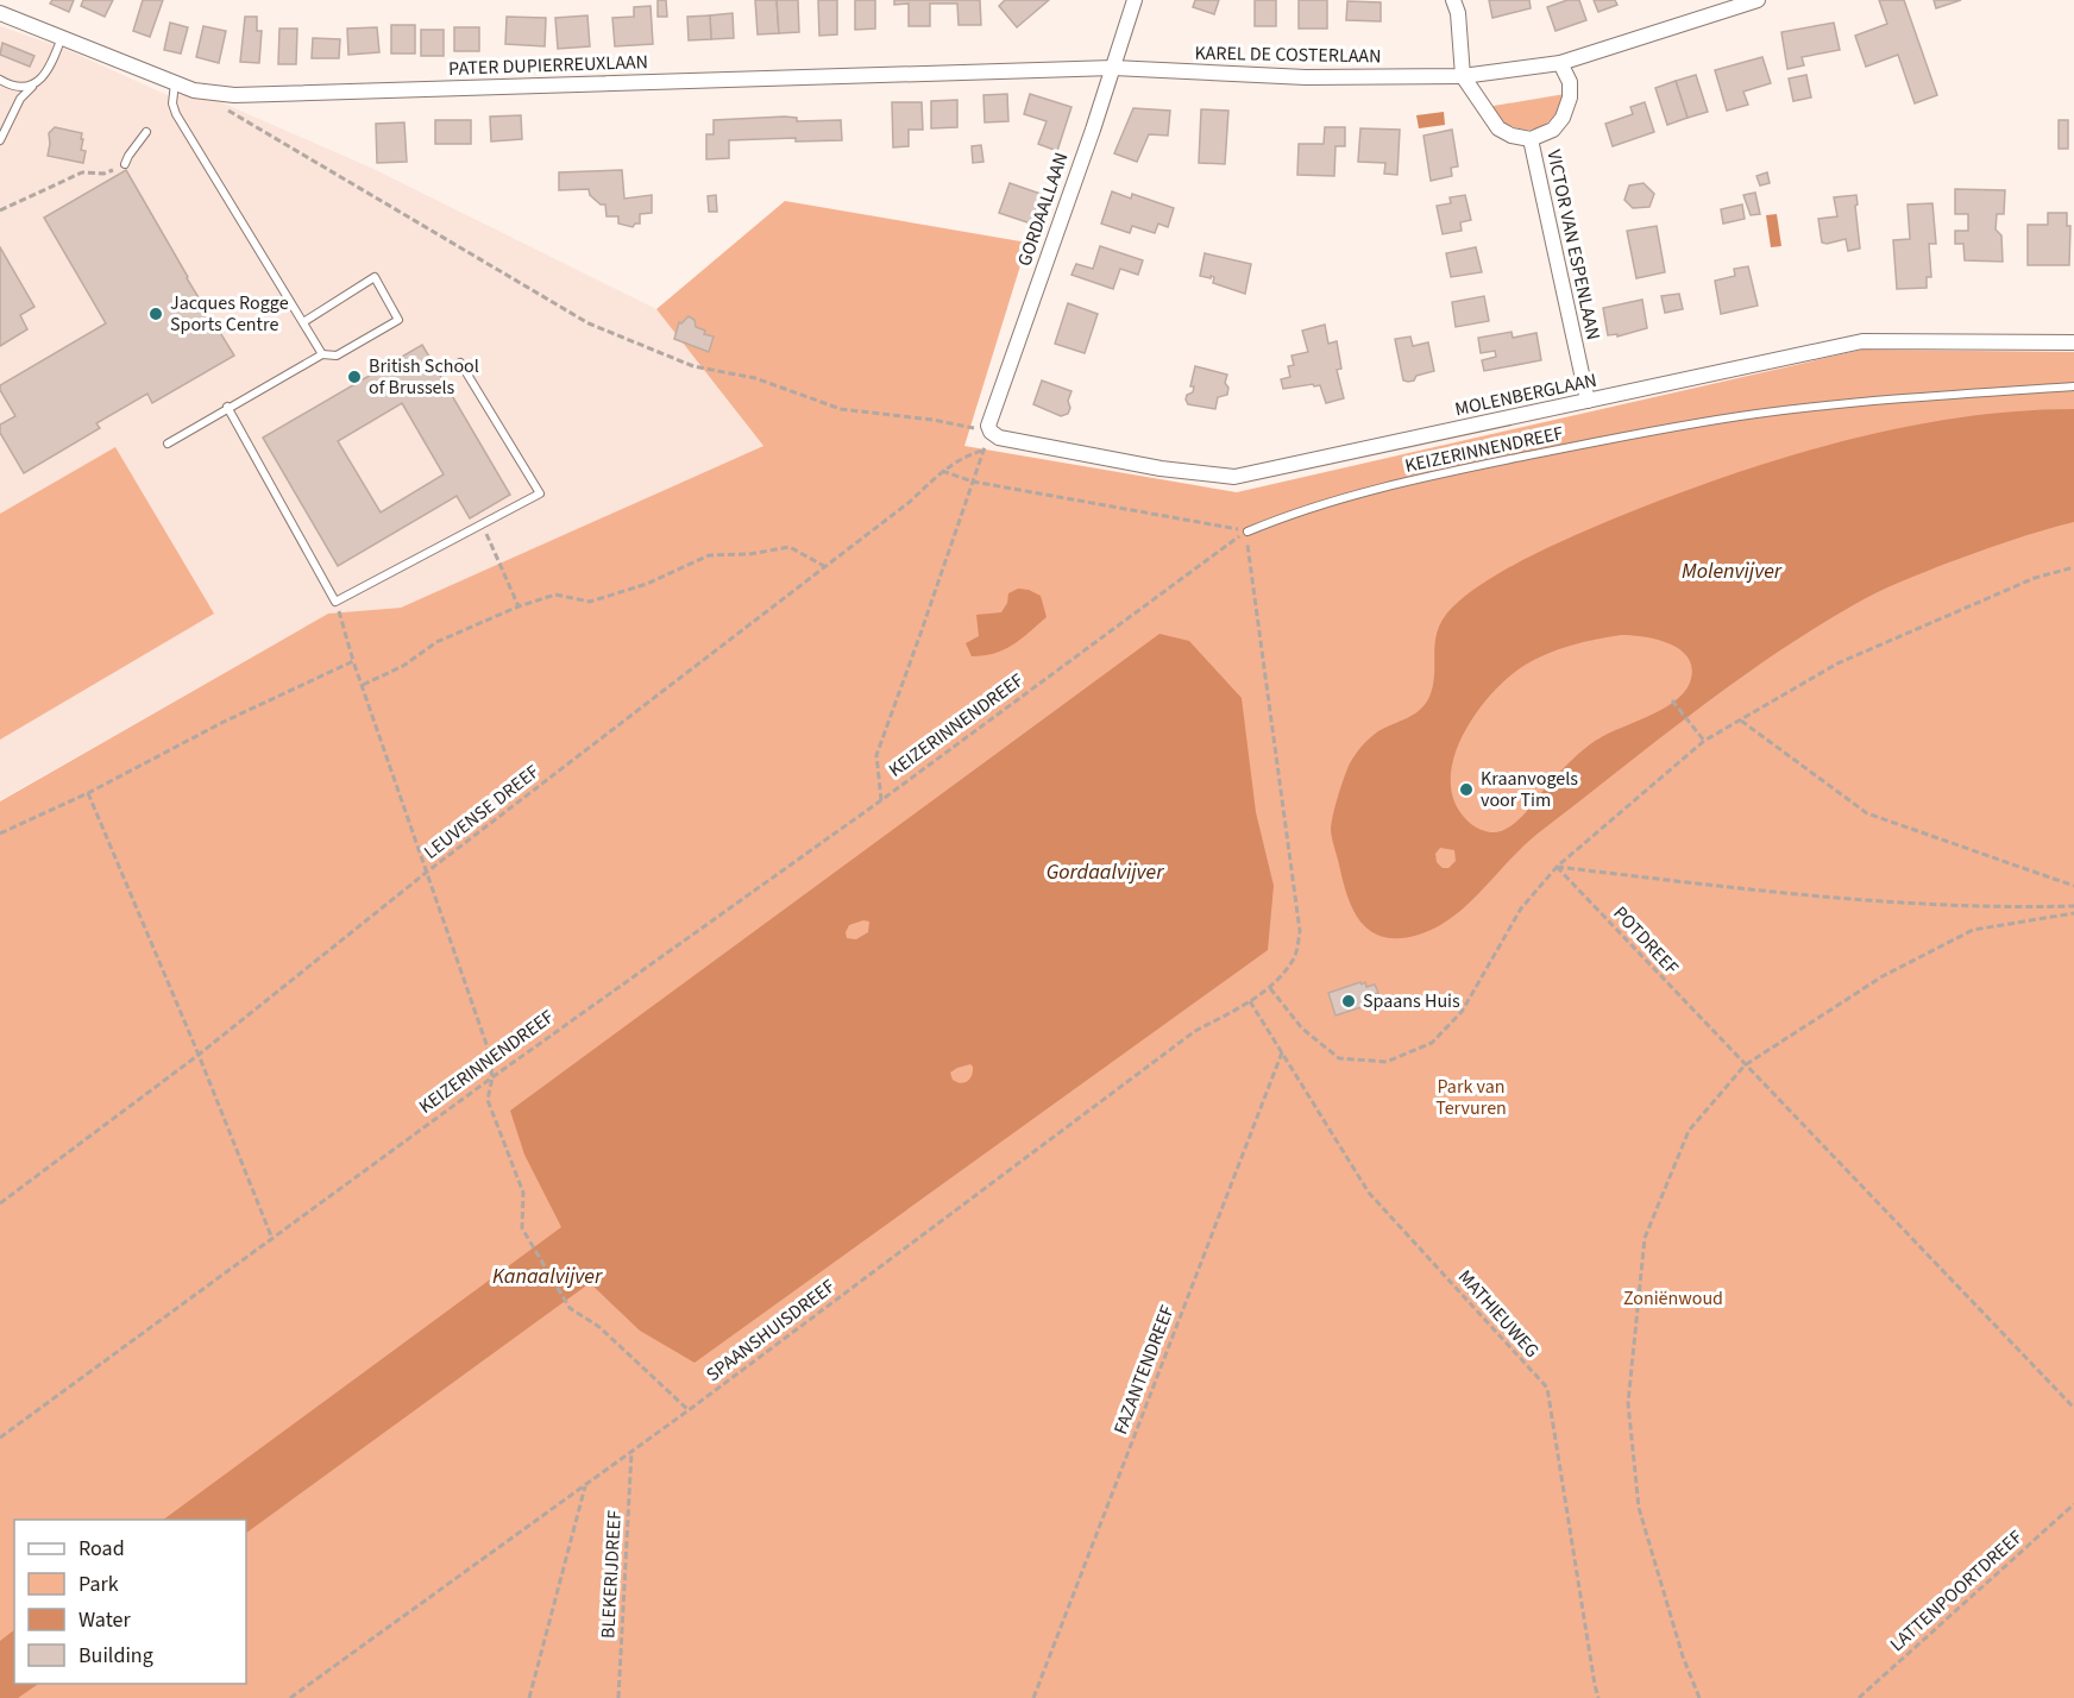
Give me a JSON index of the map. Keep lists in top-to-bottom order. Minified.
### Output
{"streets":{"street":["KAREL DE COSTERLAAN","PATER DUPIERREUXLAAN","GORDAALLAAN","VICTOR VAN ESPENLAAN","MOLENBERGLAAN"],"lane":["KEIZERINNENDREEF"],"path":["LEUVENSE DREEF","POTDREEF","MATHIEUWEG","SPAANSHUISDREEF","FAZANTENDREEF","BLEKERIJDREEF","LATTENPOORTDREEF"]},"crossings":[["KAREL DE COSTERLAAN","PATER DUPIERREUXLAAN"],["KAREL DE COSTERLAAN","GORDAALLAAN"],["PATER DUPIERREUXLAAN","GORDAALLAAN"],["GORDAALLAAN","MOLENBERGLAAN"],["VICTOR VAN ESPENLAAN","MOLENBERGLAAN"],["KEIZERINNENDREEF","SPAANSHUISDREEF"],["MATHIEUWEG","SPAANSHUISDREEF"],["MATHIEUWEG","FAZANTENDREEF"],["SPAANSHUISDREEF","BLEKERIJDREEF"]],"water":["Molenvijver","Gordaalvijver","Kanaalvijver"],"parks":["Park van Tervuren","Zoniënwoud"],"places":["Jacques Rogge Sports Centre","British School of Brussels","Kraanvogels voor Tim","Spaans Huis"],"legend":["Road","Park","Water","Building"]}
